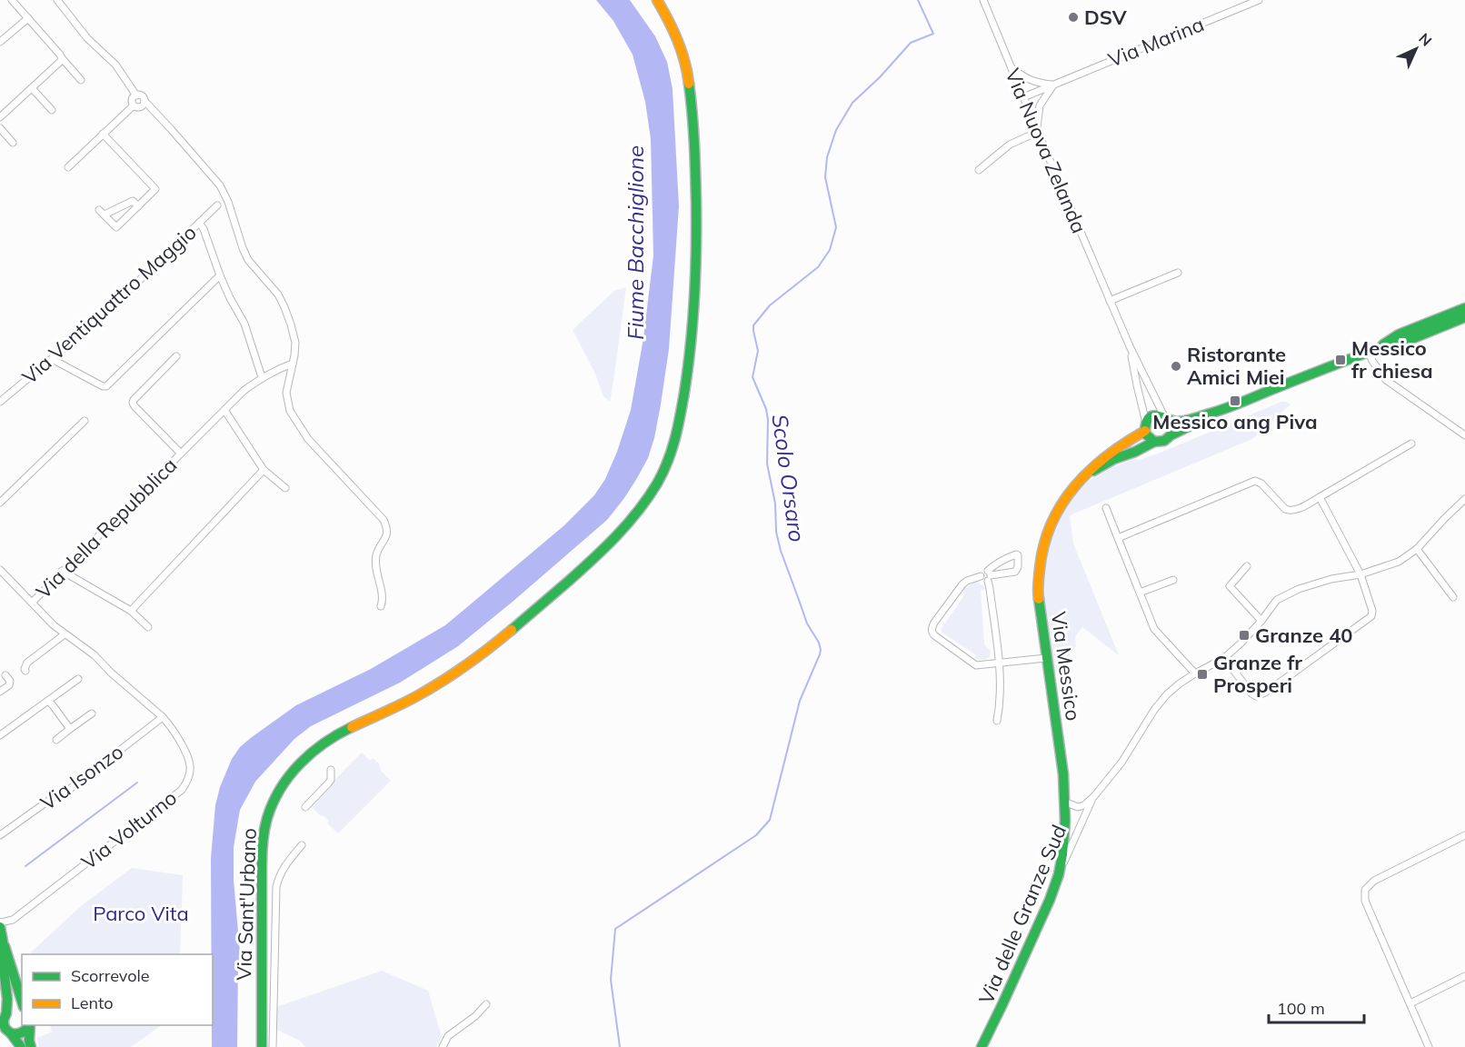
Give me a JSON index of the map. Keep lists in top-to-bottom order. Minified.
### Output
{"streets":{"street":["Via Marina","Via Nuova Zelanda","Via Ventiquattro Maggio","Via della Repubblica","Via Messico","Via Isonzo","Via Volturno","Via Sant'Urbano","Via delle Granze Sud"]},"crossings":[["Via Marina","Via Nuova Zelanda"],["Via Nuova Zelanda","Via Messico"],["Via della Repubblica","Via Volturno"],["Via Messico","Via delle Granze Sud"],["Via Isonzo","Via Volturno"]],"water":["Fiume Bacchiglione","Scolo Orsaro"],"parks":["Parco Vita"],"places":{"other":["DSV","Ristorante Amici Miei"],"transit":["Messico fr chiesa","Messico ang Piva","Granze 40","Granze fr Prosperi"]},"legend":["Scorrevole","Lento"],"scale_bar":"100 m","north":"top right"}
